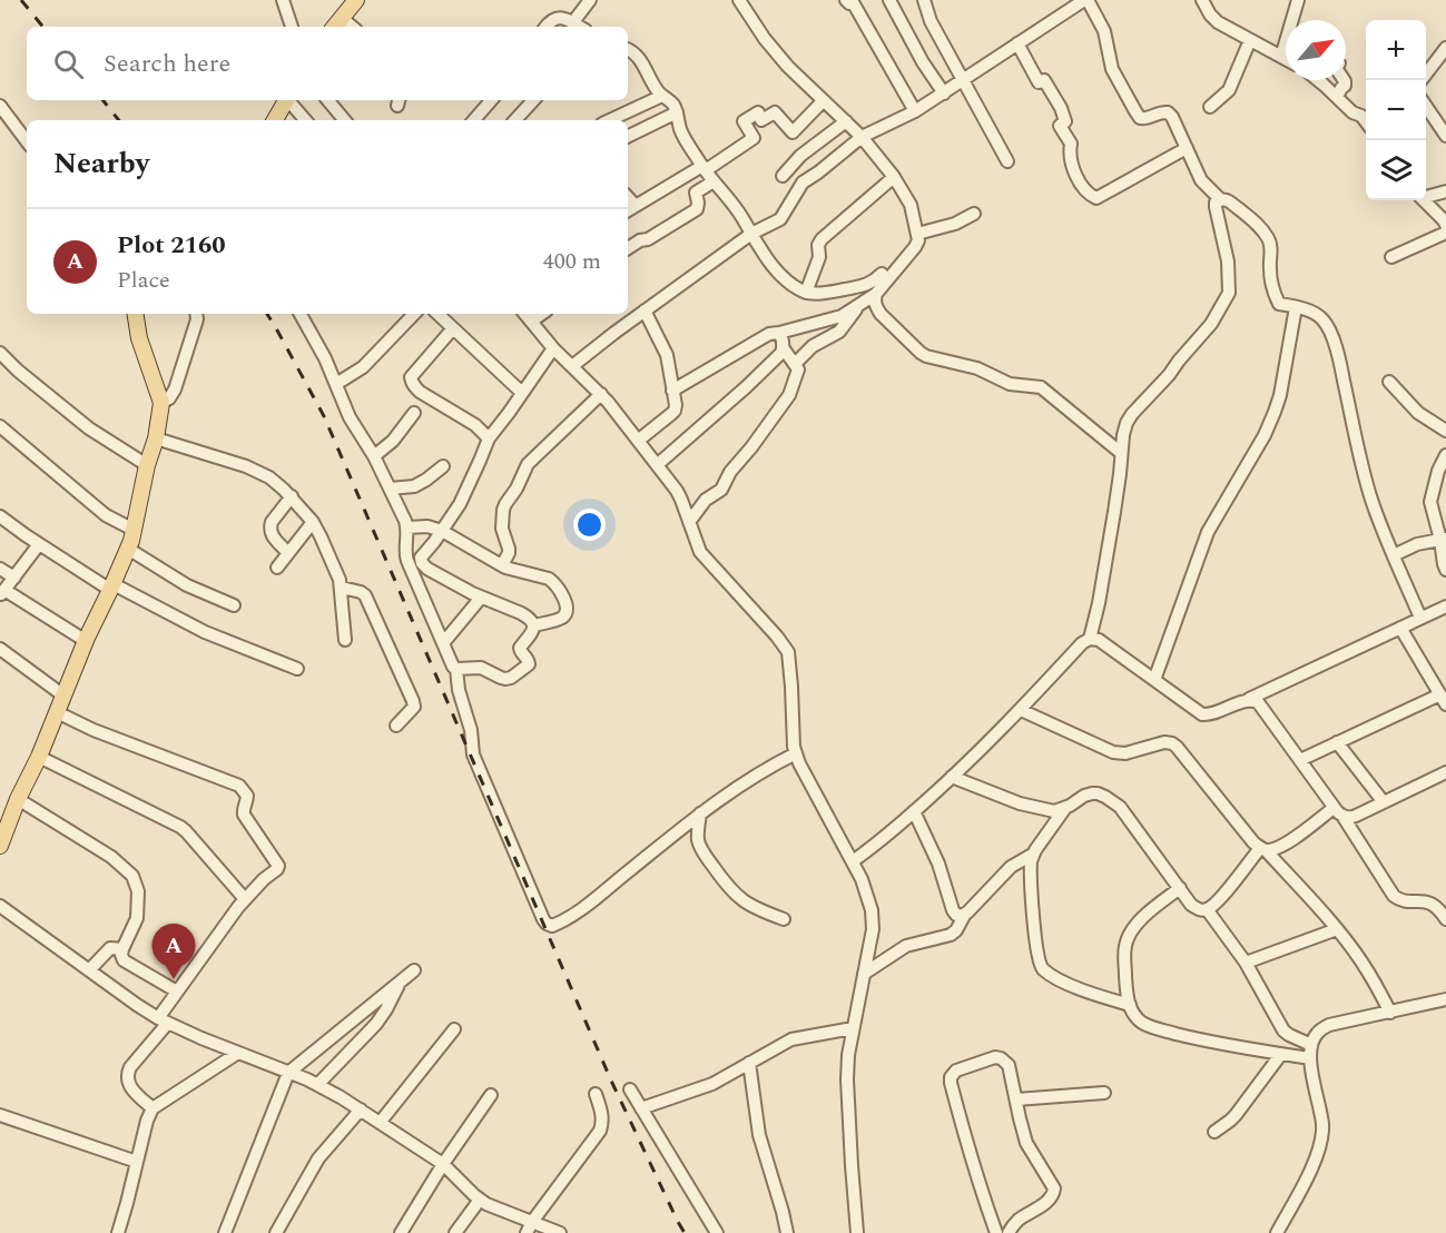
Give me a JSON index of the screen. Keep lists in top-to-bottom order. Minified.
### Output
{"north":"top right","page":{"map_buttons":["+","−"],"search":"Search here","heading":"Nearby","list":[{"mark":"A","name":"Plot 2160","note":"Place","value":"400 m"}],"pins":"A"}}
